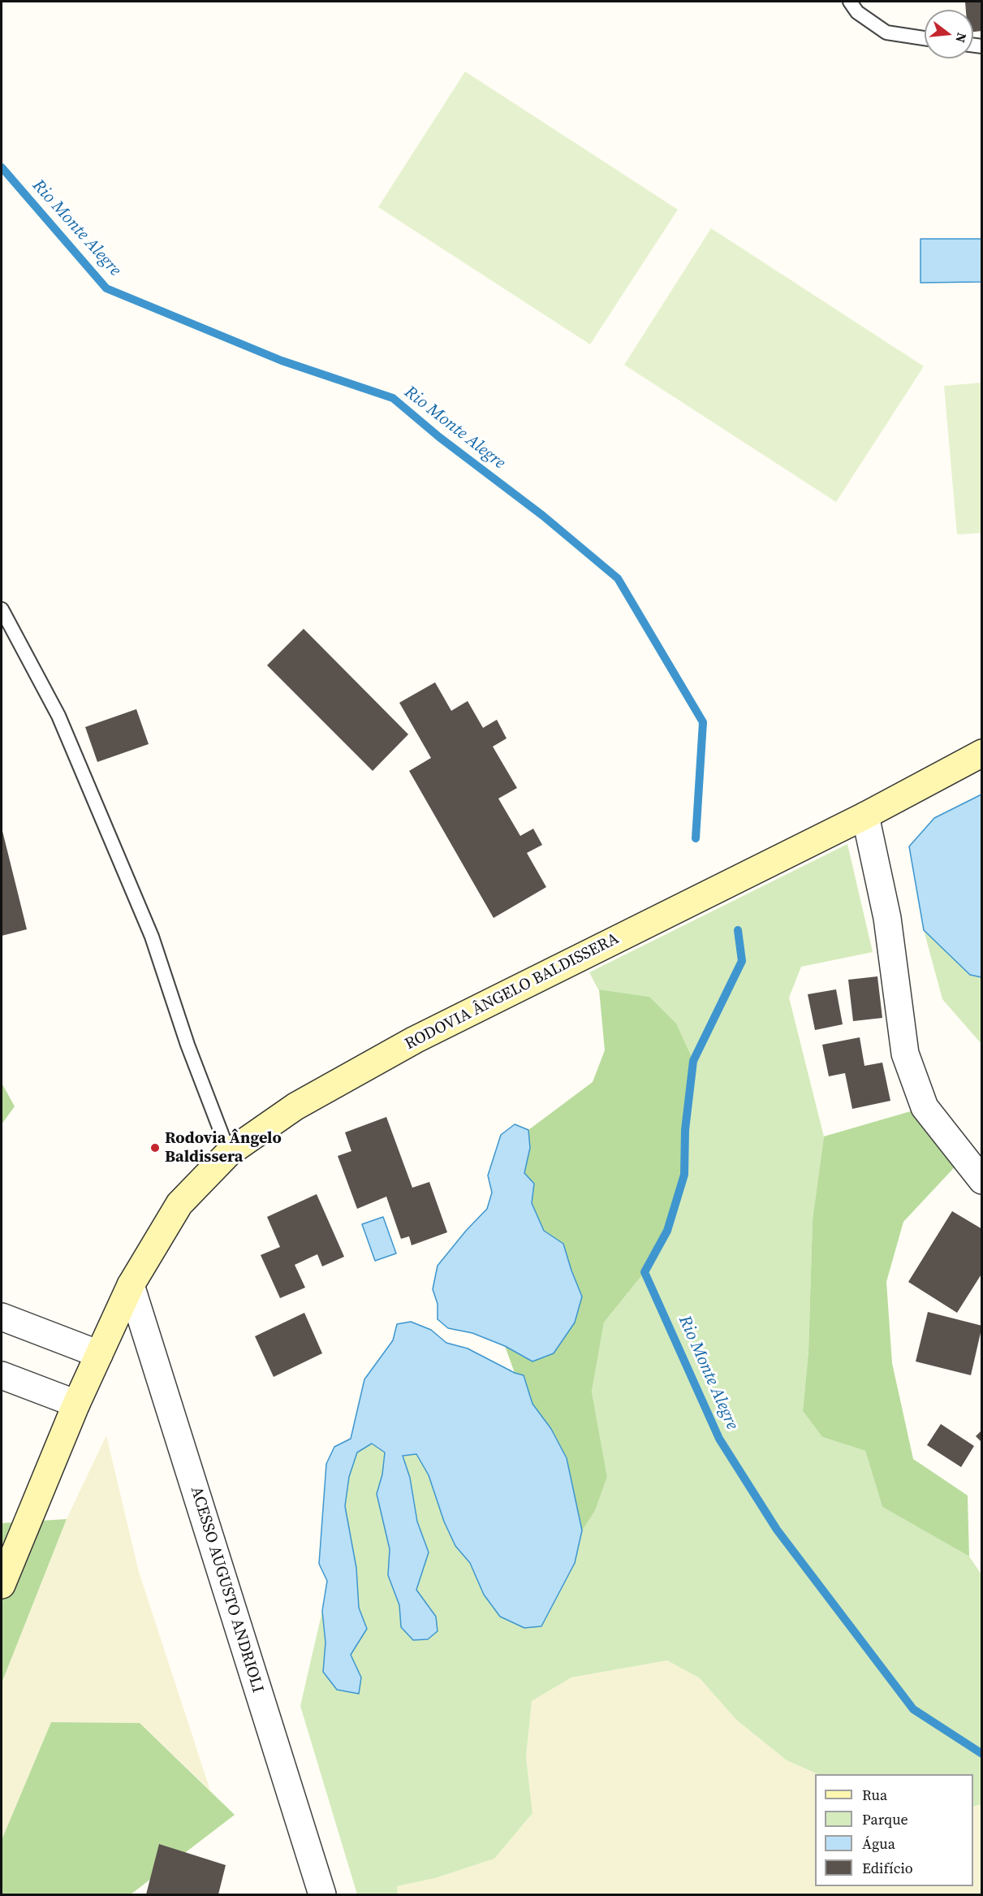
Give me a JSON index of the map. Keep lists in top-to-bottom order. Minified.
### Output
{"streets":{"street":["RODOVIA ÂNGELO BALDISSERA","ACESSO AUGUSTO ANDRIOLI"]},"crossings":[["RODOVIA ÂNGELO BALDISSERA","ACESSO AUGUSTO ANDRIOLI"]],"water":["Rio Monte Alegre"],"places":["Rodovia Ângelo Baldissera"],"legend":["Rua","Parque","Água","Edifício"],"north":"right"}
